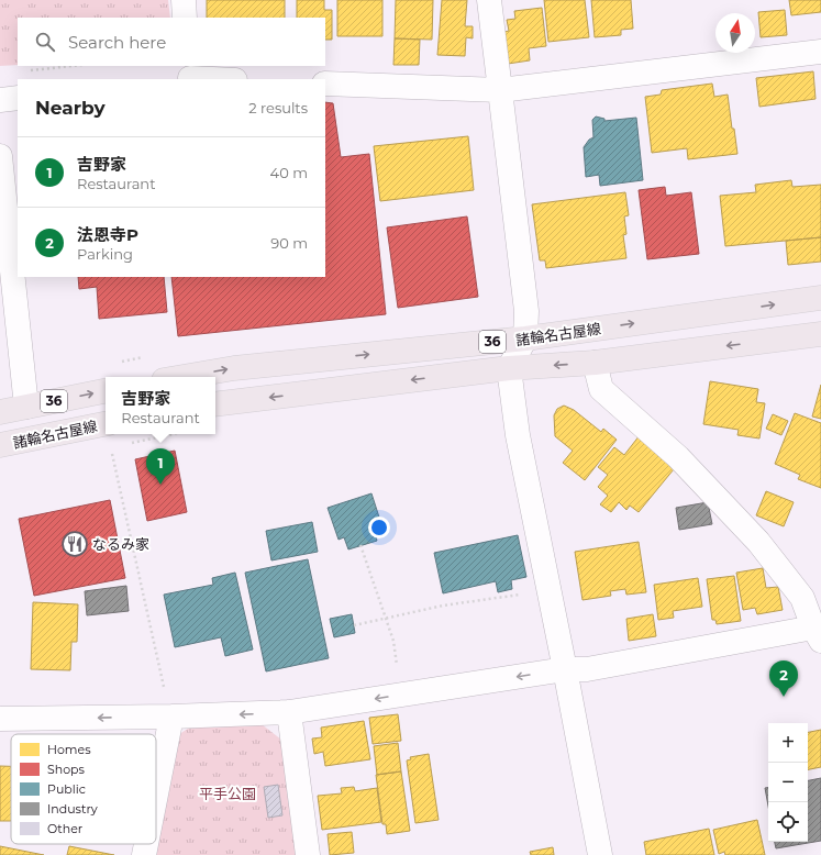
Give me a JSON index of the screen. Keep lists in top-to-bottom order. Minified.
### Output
{"streets":{"main road":["諸輪名古屋線","36"]},"parks":["平手公園"],"places":{"restaurant":["なるみ家"]},"legend":["Homes","Shops","Public","Industry","Other"],"north":"top","page":{"search":"Search here","heading":["Nearby","2 results"],"list":[{"mark":"1","name":"吉野家","note":"Restaurant","value":"40 m"},{"mark":"2","name":"法恩寺P","note":"Parking","value":"90 m"}],"popup":["吉野家","Restaurant"],"pins":["1","2"],"map_buttons":["+","−"]}}
